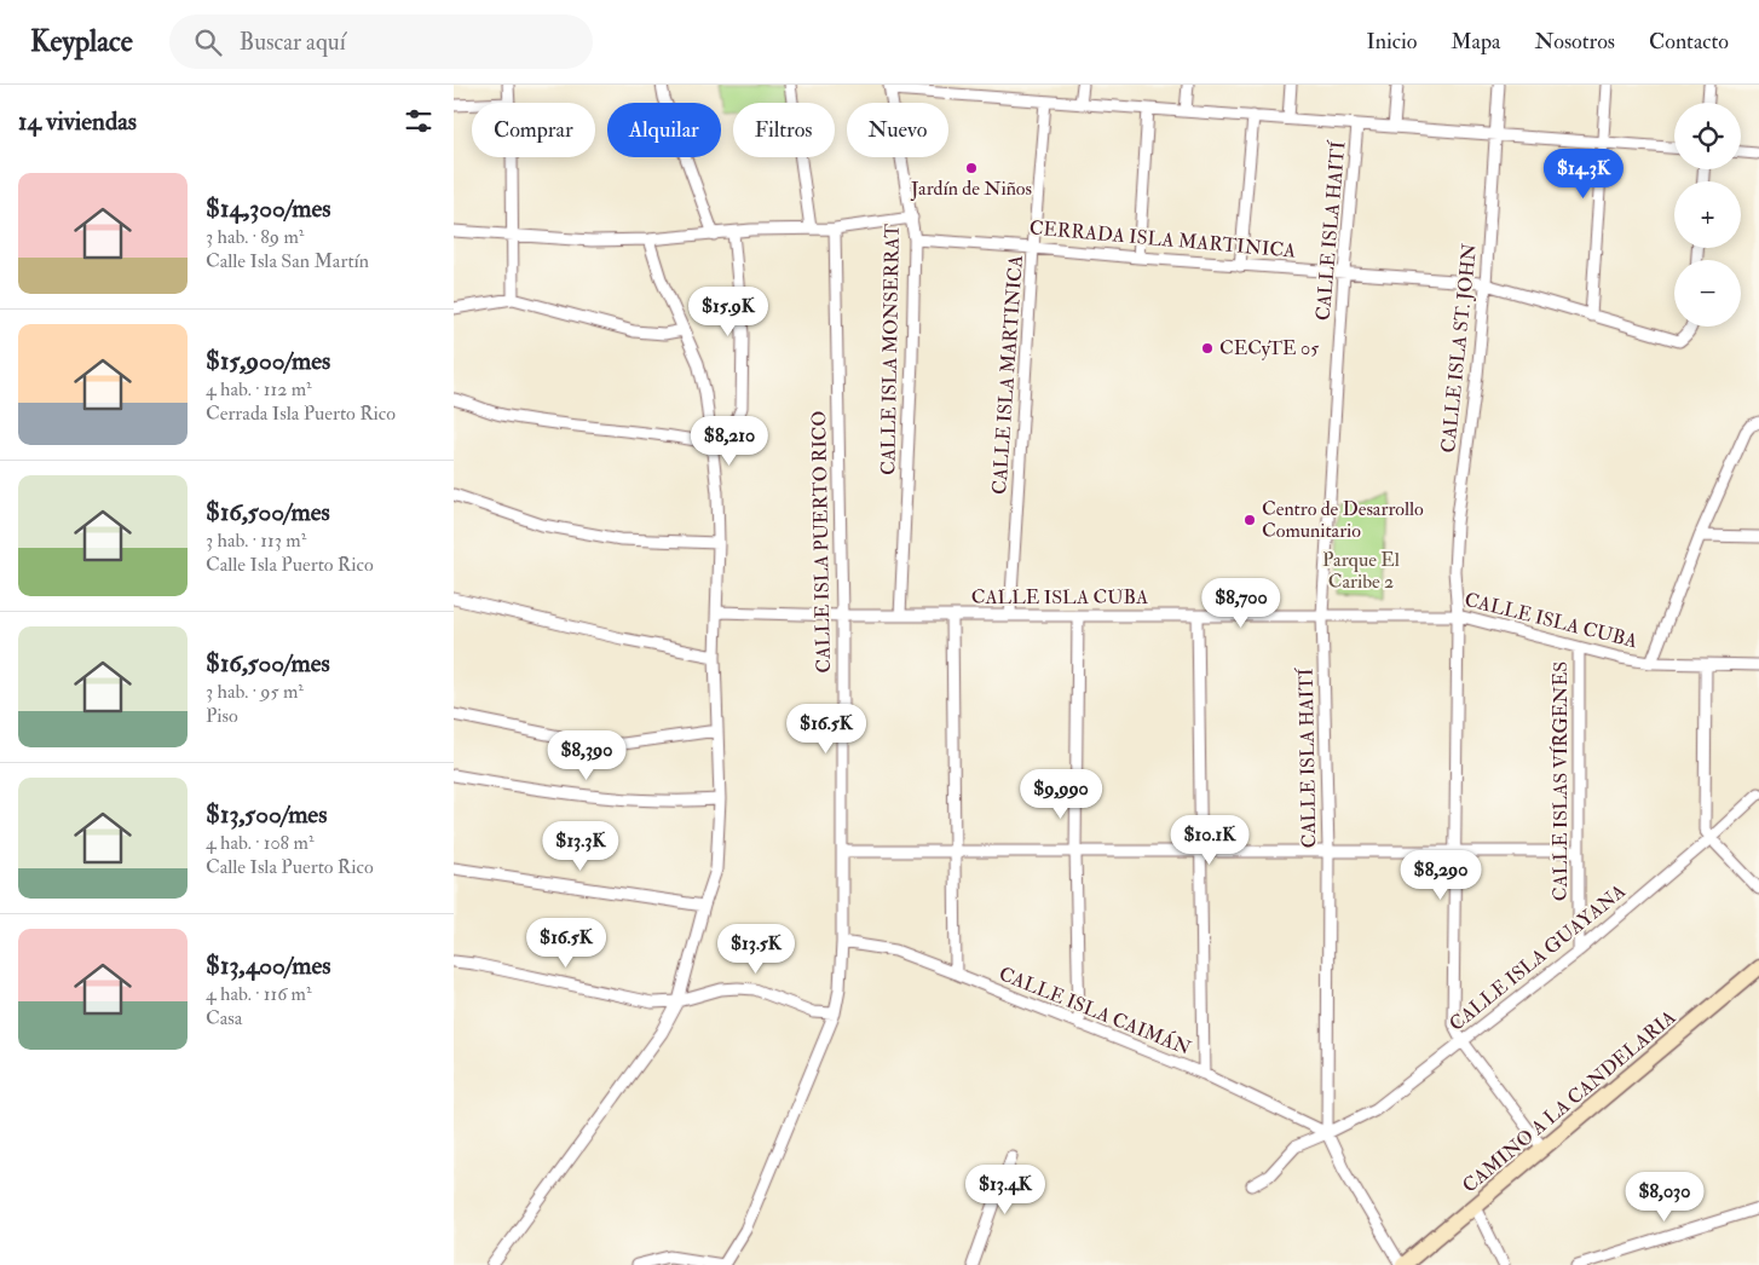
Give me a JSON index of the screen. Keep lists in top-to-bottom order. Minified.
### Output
{"streets":{"street":["CALLE ISLA HAITÍ","CERRADA ISLA MARTINICA","CALLE ISLA ST. JOHN","CALLE ISLA MONSERRAT","CALLE ISLA MARTINICA","CALLE ISLA PUERTO RICO","CALLE ISLA CUBA","CALLE ISLAS VÍRGENES","CALLE ISLA GUAYANA","CALLE ISLA CAIMÁN","CAMINO A LA CANDELARIA"]},"crossings":[["CALLE ISLA HAITÍ","CERRADA ISLA MARTINICA"],["CALLE ISLA HAITÍ","CALLE ISLA CUBA"],["CALLE ISLA HAITÍ","CALLE ISLA GUAYANA"],["CALLE ISLA HAITÍ","CALLE ISLA CAIMÁN"],["CALLE ISLA HAITÍ","CAMINO A LA CANDELARIA"],["CERRADA ISLA MARTINICA","CALLE ISLA ST. JOHN"],["CERRADA ISLA MARTINICA","CALLE ISLA MONSERRAT"],["CERRADA ISLA MARTINICA","CALLE ISLA MARTINICA"],["CALLE ISLA ST. JOHN","CALLE ISLA CUBA"],["CALLE ISLA ST. JOHN","CALLE ISLA GUAYANA"],["CALLE ISLA ST. JOHN","CAMINO A LA CANDELARIA"],["CALLE ISLA MONSERRAT","CALLE ISLA CUBA"],["CALLE ISLA MARTINICA","CALLE ISLA CUBA"],["CALLE ISLA PUERTO RICO","CALLE ISLA CUBA"],["CALLE ISLA PUERTO RICO","CALLE ISLA CAIMÁN"],["CALLE ISLA CUBA","CALLE ISLAS VÍRGENES"],["CALLE ISLAS VÍRGENES","CALLE ISLA GUAYANA"],["CALLE ISLA GUAYANA","CALLE ISLA CAIMÁN"]],"parks":["Parque El Caribe 2"],"places":["Jardín de Niños","CECyTE 05","Centro de Desarrollo Comunitario"],"page":{"header":"Keyplace","search":"Buscar aquí","nav":["Inicio","Mapa","Nosotros","Contacto"],"heading":"14 viviendas","map_buttons":["+","−"],"chip":["Comprar","Alquilar","Filtros","Nuevo"],"price":["$14.3K","$15.9K","$8,210","$8,700","$16.5K","$8,390","$9,990","$10.1K","$13.3K","$8,290","$16.5K","$13.5K","$13.4K","$8,030"],"list":[{"name":"$14,300/mes","note":"3 hab. · 89 m² · Calle Isla San Martín"},{"name":"$15,900/mes","note":"4 hab. · 112 m² · Cerrada Isla Puerto Rico"},{"name":"$16,500/mes","note":"3 hab. · 113 m² · Calle Isla Puerto Rico"},{"name":"$16,500/mes","note":"3 hab. · 95 m² · Piso"},{"name":"$13,500/mes","note":"4 hab. · 108 m² · Calle Isla Puerto Rico"},{"name":"$13,400/mes","note":"4 hab. · 116 m² · Casa"}]}}
